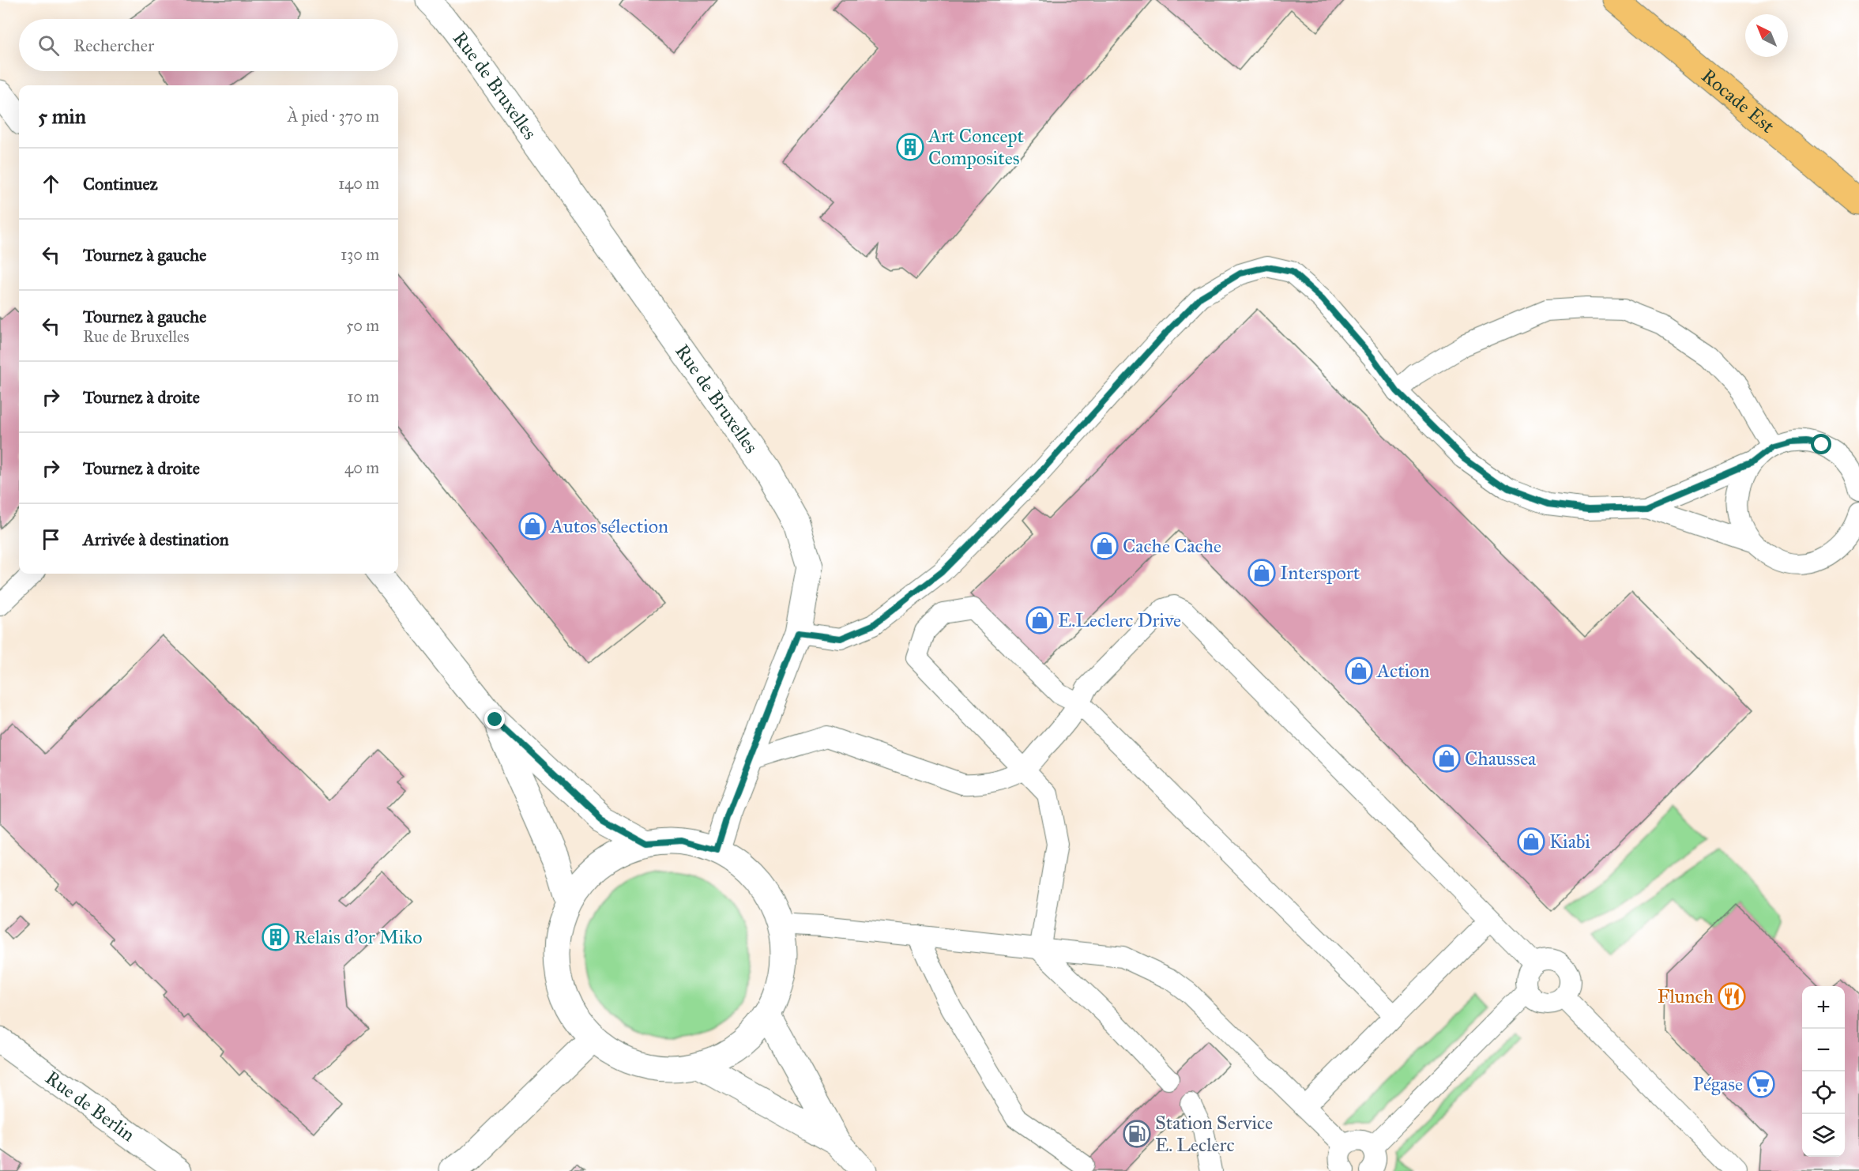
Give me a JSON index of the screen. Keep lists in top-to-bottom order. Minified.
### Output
{"streets":{"main road":["Rocade Est"],"street":["Rue de Bruxelles","Rue de Berlin"]},"places":{"building":["Art Concept Composites","Relais d'or Miko"],"shop":["Autos sélection","Cache Cache","Intersport","E.Leclerc Drive","Action","Chaussea","Kiabi"],"restaurant":["Flunch"],"supermarket":["Pégase"],"fuel station":["Station Service E. Leclerc"]},"north":"top left","page":{"search":"Rechercher","heading":["5 min","À pied · 370 m"],"list":[["Continuez","140 m"],["Tournez à gauche","130 m"],["Tournez à gauche","Rue de Bruxelles","50 m"],["Tournez à droite","10 m"],["Tournez à droite","40 m"],"Arrivée à destination"],"map_buttons":["+","−"]}}
